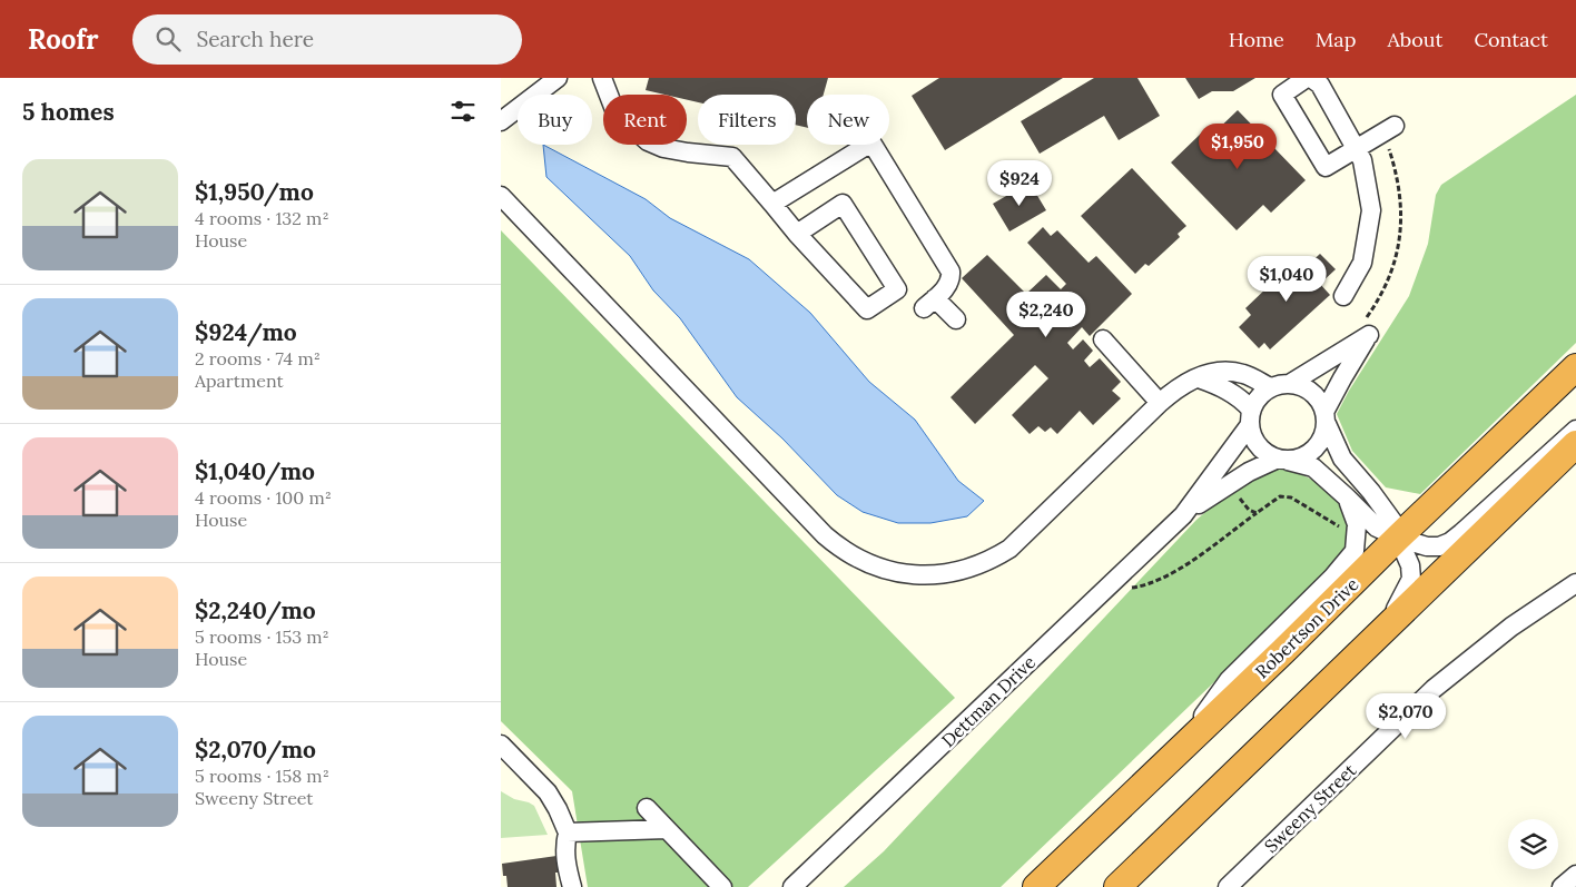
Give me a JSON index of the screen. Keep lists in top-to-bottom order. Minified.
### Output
{"streets":{"highway":["Robertson Drive"],"street":["Dettman Drive","Sweeny Street"]},"page":{"header":"Roofr","search":"Search here","nav":["Home","Map","About","Contact"],"heading":"5 homes","chip":["Buy","Rent","Filters","New"],"price":["$1,950","$924","$1,040","$2,240","$2,070"],"list":[{"name":"$1,950/mo","note":"4 rooms · 132 m² · House"},{"name":"$924/mo","note":"2 rooms · 74 m² · Apartment"},{"name":"$1,040/mo","note":"4 rooms · 100 m² · House"},{"name":"$2,240/mo","note":"5 rooms · 153 m² · House"},{"name":"$2,070/mo","note":"5 rooms · 158 m² · Sweeny Street"}]}}
